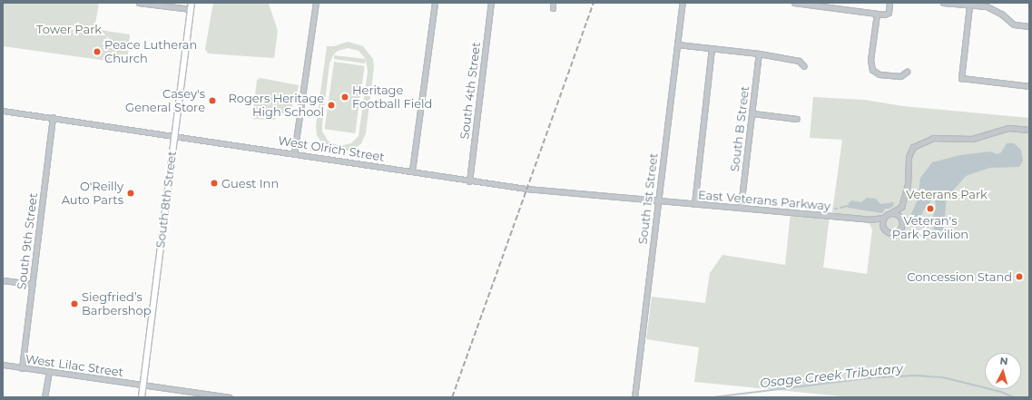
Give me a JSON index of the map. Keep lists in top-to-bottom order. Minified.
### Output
{"streets":{"main road":["South 8th Street"],"street":["South 4th Street","South B Street","West Olrich Street","South 1st Street","East Veterans Parkway","South 9th Street","West Lilac Street"]},"crossings":[["South 4th Street","West Olrich Street"],["South B Street","East Veterans Parkway"],["West Olrich Street","South 1st Street"],["West Olrich Street","South 8th Street"],["West Olrich Street","East Veterans Parkway"],["West Olrich Street","South 9th Street"],["South 1st Street","East Veterans Parkway"],["South 8th Street","West Lilac Street"],["South 9th Street","West Lilac Street"]],"water":["Osage Creek Tributary"],"parks":["Tower Park","Veterans Park"],"places":["Peace Lutheran Church","Heritage Football Field","Casey's General Store","Rogers Heritage High School","Guest Inn","O'Reilly Auto Parts","Veteran's Park Pavilion","Concession Stand","Siegfried’s Barbershop"],"north":"top"}
